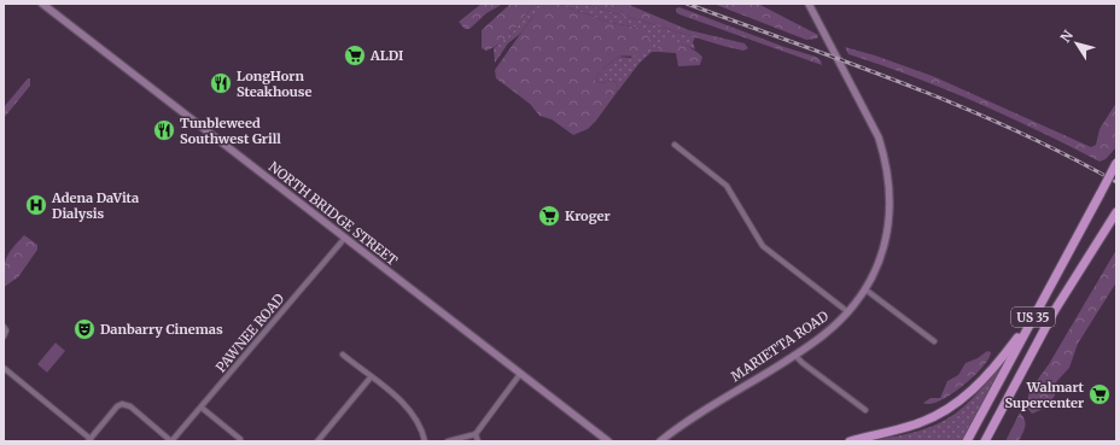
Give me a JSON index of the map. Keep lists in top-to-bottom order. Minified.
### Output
{"streets":{"highway":["US 35"],"main road":["NORTH BRIDGE STREET","MARIETTA ROAD"],"street":["PAWNEE ROAD"]},"crossings":[["NORTH BRIDGE STREET","PAWNEE ROAD"]],"places":{"supermarket":["ALDI","Kroger","Walmart Supercenter"],"restaurant":["LongHorn Steakhouse","Tunbleweed Southwest Grill"],"hospital":["Adena DaVita Dialysis"],"theatre":["Danbarry Cinemas"]},"north":"top left"}
